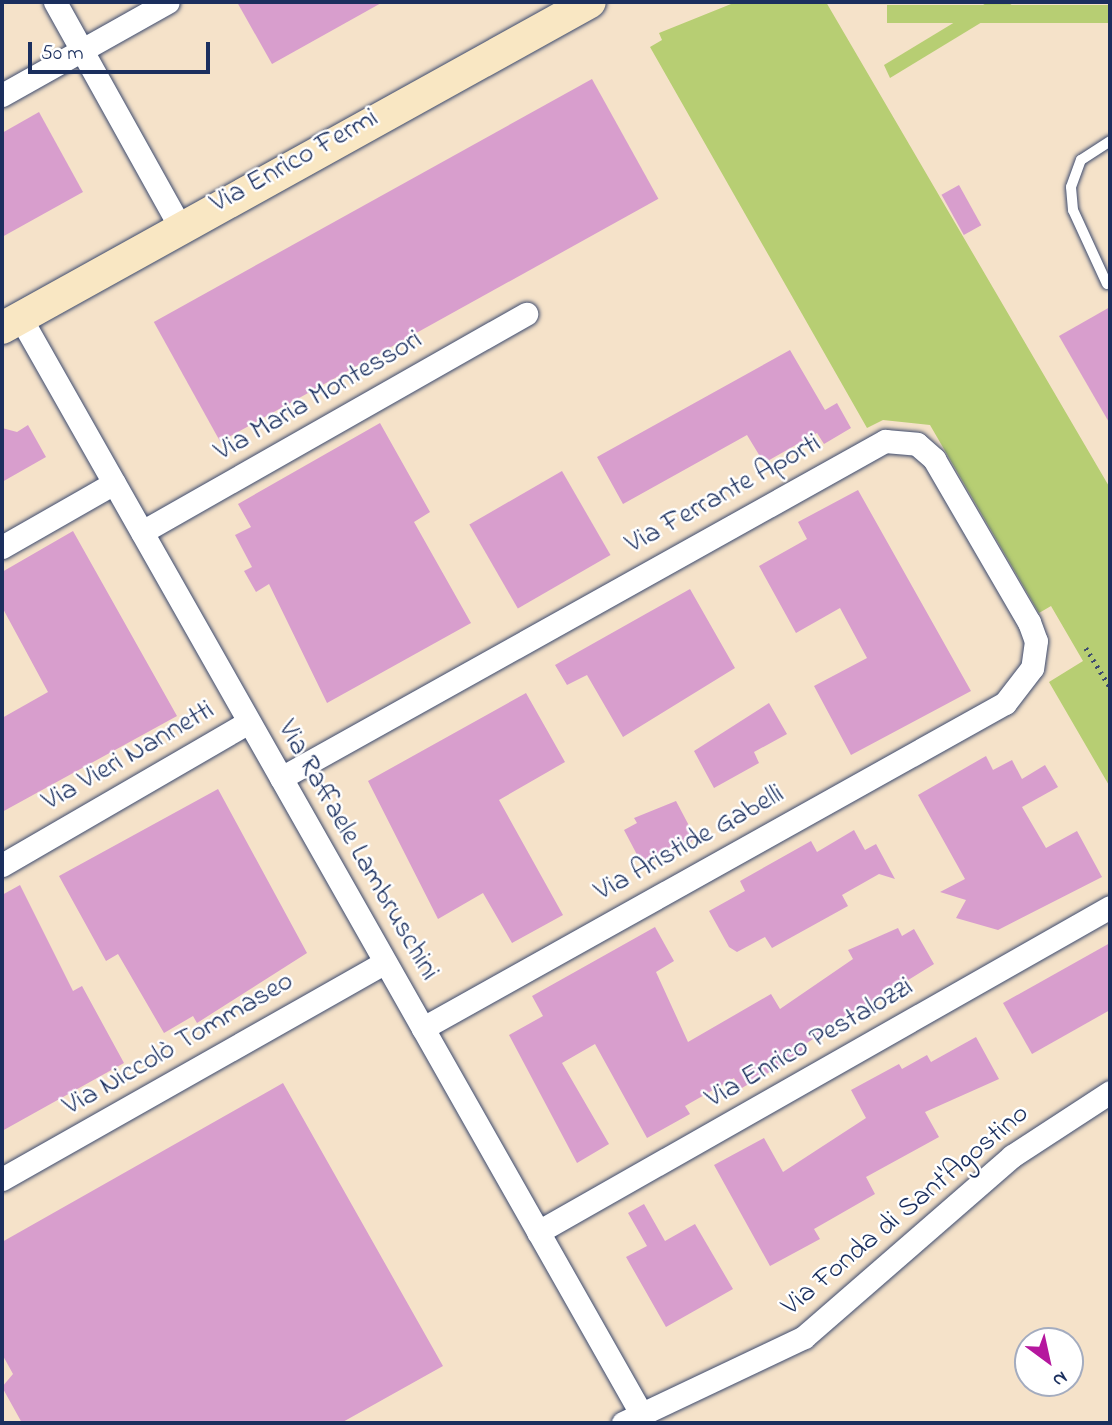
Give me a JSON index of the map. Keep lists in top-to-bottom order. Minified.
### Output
{"streets":{"street":["Via Enrico Fermi","Via Maria Montessori","Via Ferrante Aporti","Via Vieri Nannetti","Via Aristide Gabelli","Via Raffaele Lambruschini","Via Enrico Pestalozzi","Via Niccolò Tommaseo","Via Fonda di Sant'Agostino"]},"crossings":[["Via Enrico Fermi","Via Raffaele Lambruschini"],["Via Maria Montessori","Via Raffaele Lambruschini"],["Via Ferrante Aporti","Via Aristide Gabelli"],["Via Ferrante Aporti","Via Raffaele Lambruschini"],["Via Vieri Nannetti","Via Raffaele Lambruschini"],["Via Aristide Gabelli","Via Raffaele Lambruschini"],["Via Raffaele Lambruschini","Via Enrico Pestalozzi"],["Via Raffaele Lambruschini","Via Niccolò Tommaseo"],["Via Raffaele Lambruschini","Via Fonda di Sant'Agostino"]],"scale_bar":"50 m","north":"bottom right"}
